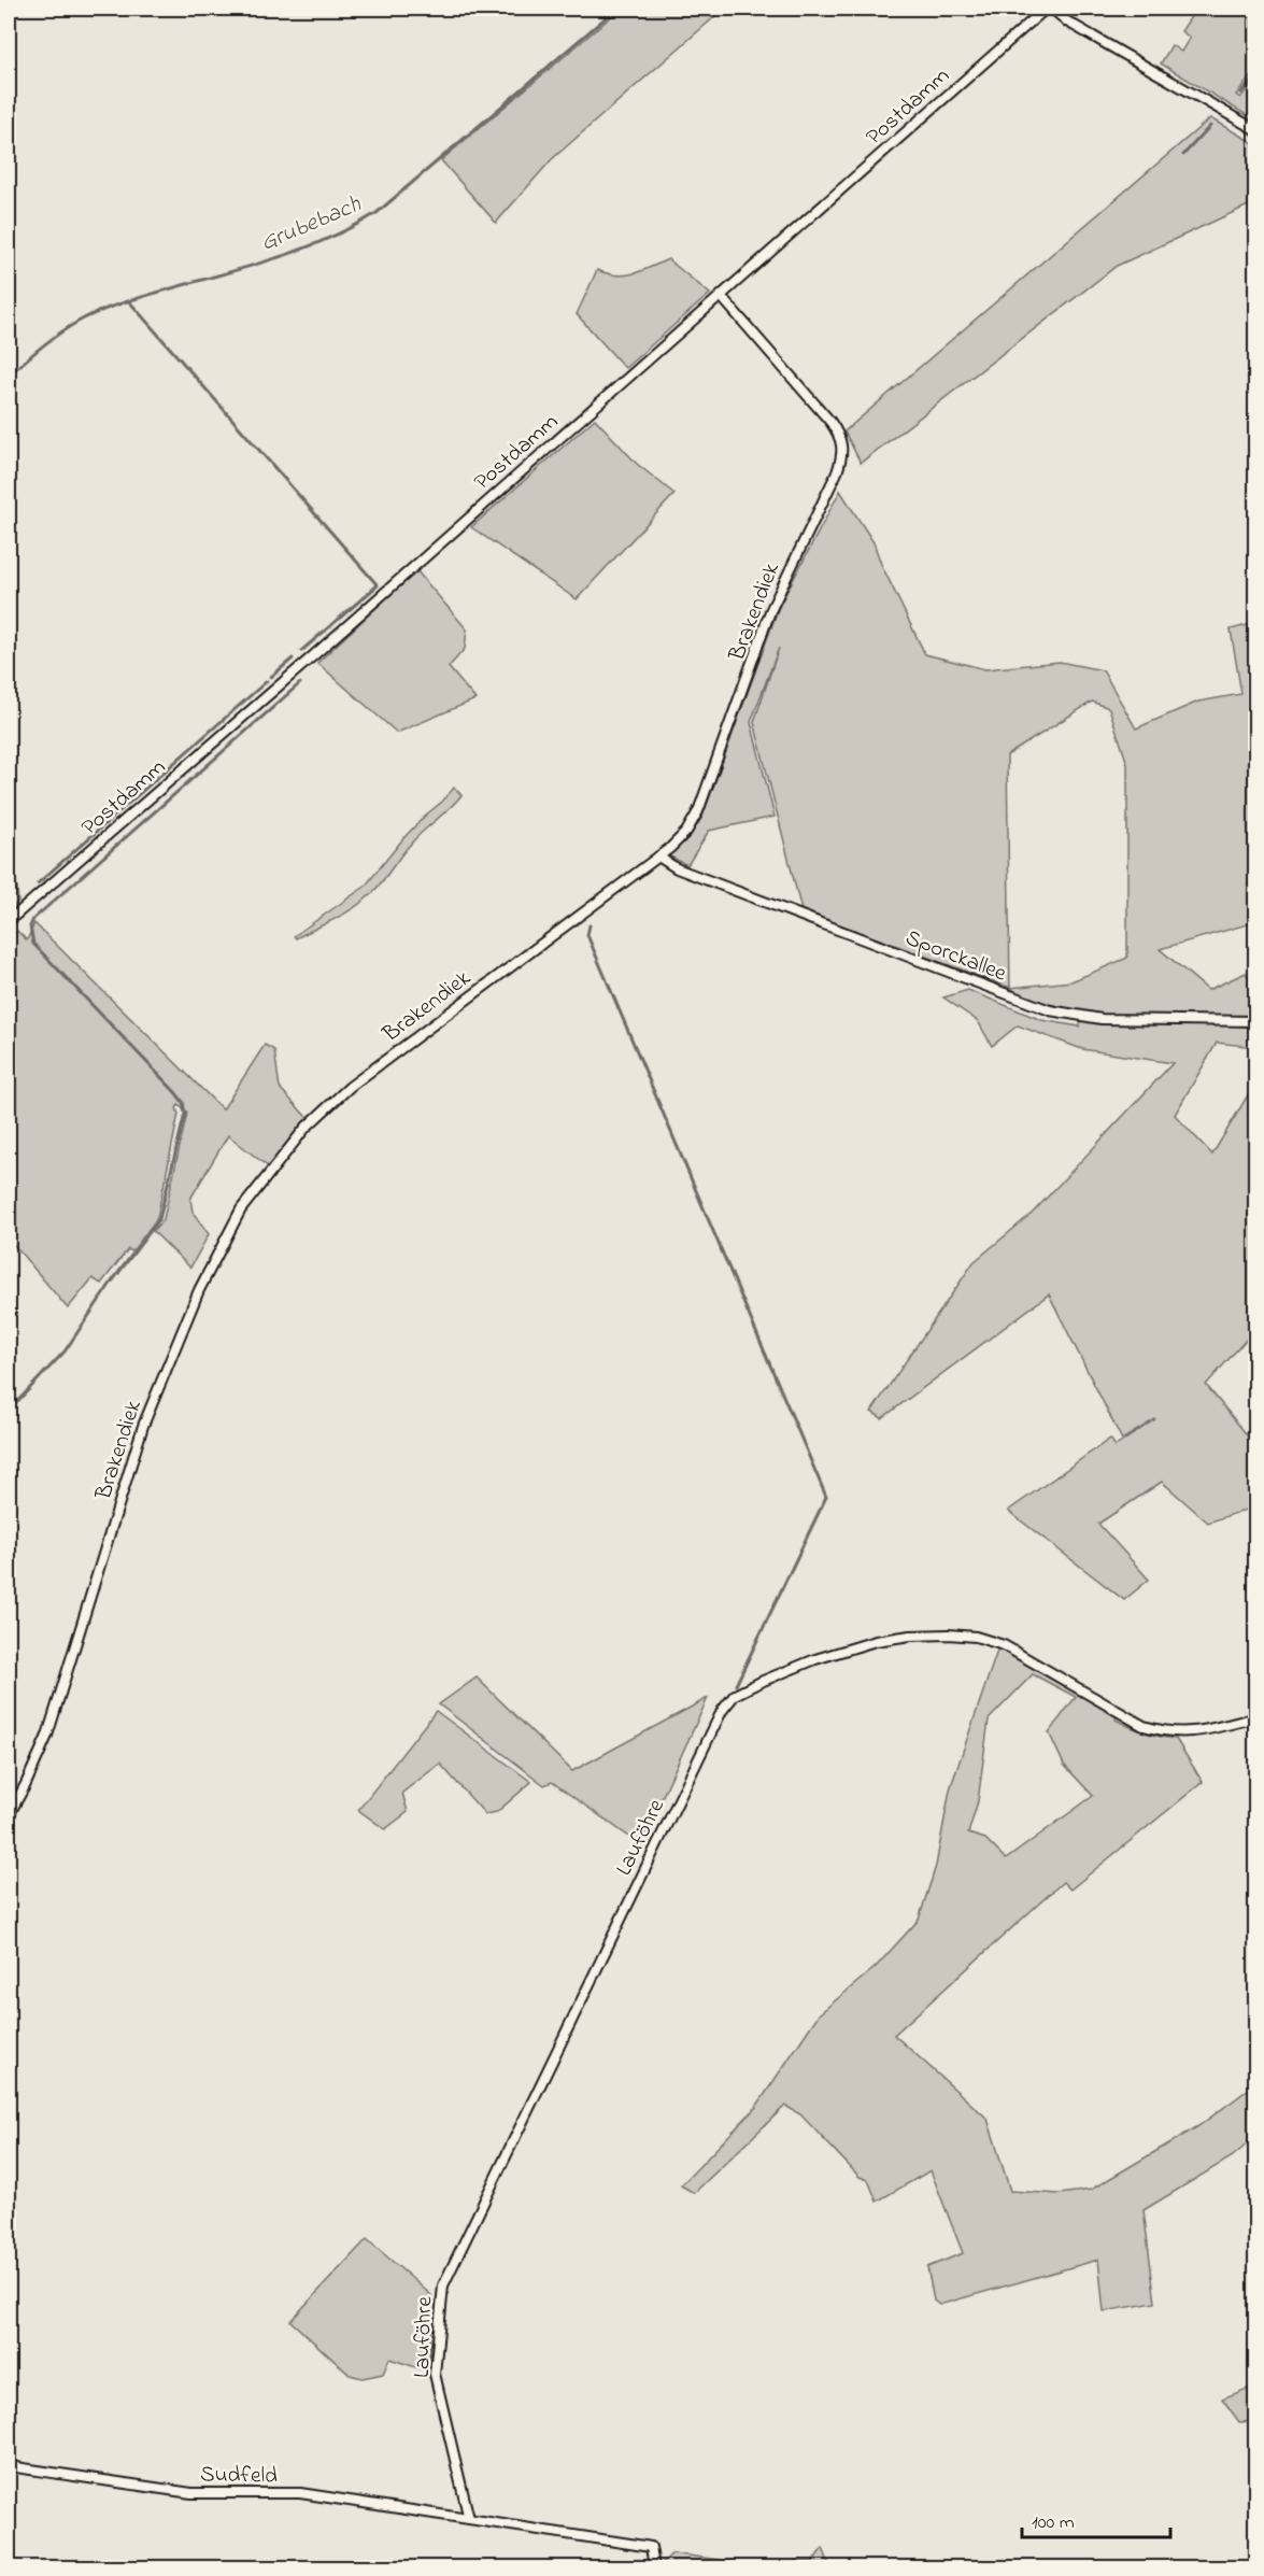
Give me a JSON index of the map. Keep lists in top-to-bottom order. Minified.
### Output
{"streets":{"street":["Postdamm","Brakendiek","Sporckallee","Lauföhre","Sudfeld"]},"crossings":[["Postdamm","Brakendiek"],["Brakendiek","Sporckallee"],["Lauföhre","Sudfeld"]],"water":["Grubebach"],"scale_bar":"100 m"}
